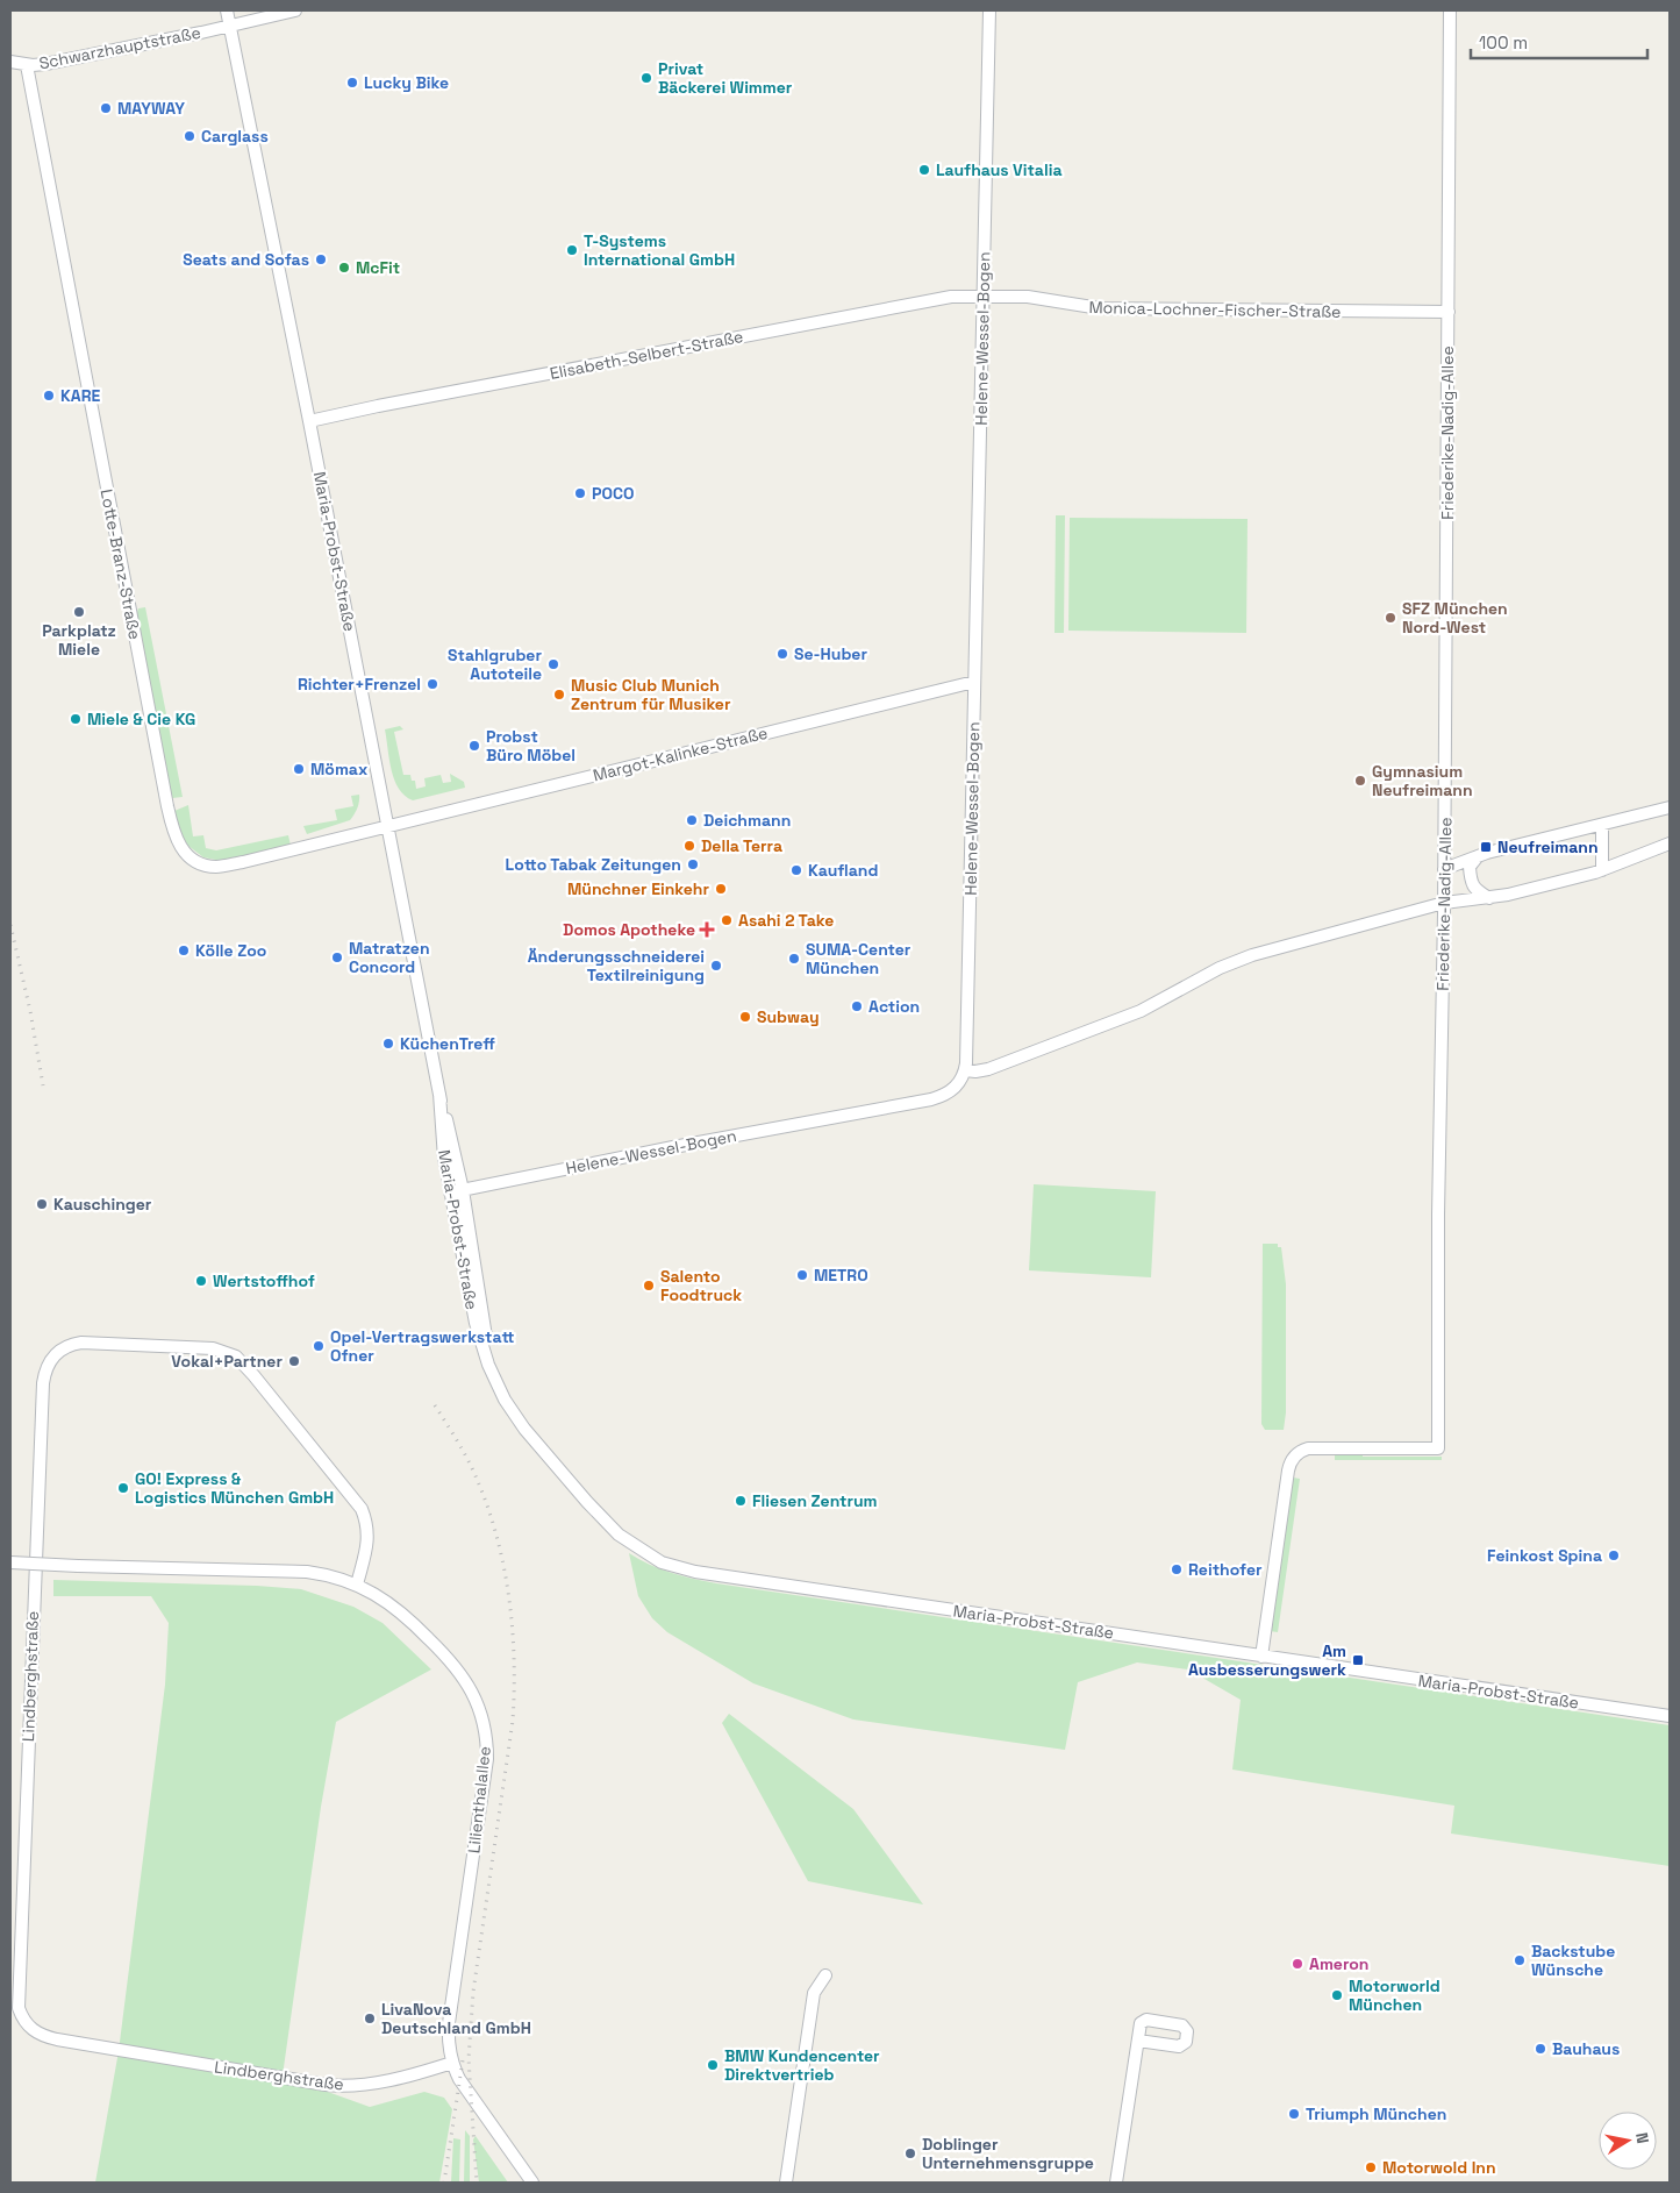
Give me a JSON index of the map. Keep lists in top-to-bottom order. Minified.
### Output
{"streets":{"street":["Schwarzhauptstraße","Monica-Lochner-Fischer-Straße","Helene-Wessel-Bogen","Elisabeth-Selbert-Straße","Friederike-Nadig-Allee","Maria-Probst-Straße","Lotte-Branz-Straße","Margot-Kalinke-Straße","Lindberghstraße","Lilienthalallee"]},"crossings":[["Schwarzhauptstraße","Maria-Probst-Straße"],["Schwarzhauptstraße","Lotte-Branz-Straße"],["Monica-Lochner-Fischer-Straße","Helene-Wessel-Bogen"],["Monica-Lochner-Fischer-Straße","Elisabeth-Selbert-Straße"],["Monica-Lochner-Fischer-Straße","Friederike-Nadig-Allee"],["Helene-Wessel-Bogen","Elisabeth-Selbert-Straße"],["Helene-Wessel-Bogen","Maria-Probst-Straße"],["Helene-Wessel-Bogen","Margot-Kalinke-Straße"],["Elisabeth-Selbert-Straße","Maria-Probst-Straße"],["Friederike-Nadig-Allee","Maria-Probst-Straße"],["Maria-Probst-Straße","Lotte-Branz-Straße"],["Maria-Probst-Straße","Margot-Kalinke-Straße"],["Lotte-Branz-Straße","Margot-Kalinke-Straße"],["Lindberghstraße","Lilienthalallee"]],"places":{"other":["Privat Bäckerei Wimmer","Lucky Bike","MAYWAY","Carglass","Laufhaus Vitalia","T-Systems International GmbH","Seats and Sofas","McFit","KARE","POCO","Parkplatz Miele","SFZ München Nord-West","Se-Huber","Stahlgruber Autoteile","Richter+Frenzel","Music Club Munich Zentrum für Musiker","Miele & Cie KG","Probst Büro Möbel","Mömax","Gymnasium Neufreimann","Deichmann","Della Terra","Lotto Tabak Zeitungen","Kaufland","Münchner Einkehr","Asahi 2 Take","Kölle Zoo","Matratzen Concord","SUMA-Center München","Änderungsschneiderei Textilreinigung","Action","Subway","KüchenTreff","Kauschinger","METRO","Wertstoffhof","Salento Foodtruck","Opel-Vertragswerkstatt Ofner","Vokal+Partner","GO! Express & Logistics München GmbH","Fliesen Zentrum","Feinkost Spina","Reithofer","Backstube Wünsche","Ameron","Motorworld München","LivaNova Deutschland GmbH","Bauhaus","BMW Kundencenter Direktvertrieb","Triumph München","Doblinger Unternehmensgruppe","Motorwold Inn"],"transit":["Neufreimann","Am Ausbesserungswerk"],"health":["Domos Apotheke"]},"scale_bar":"100 m","north":"right"}
